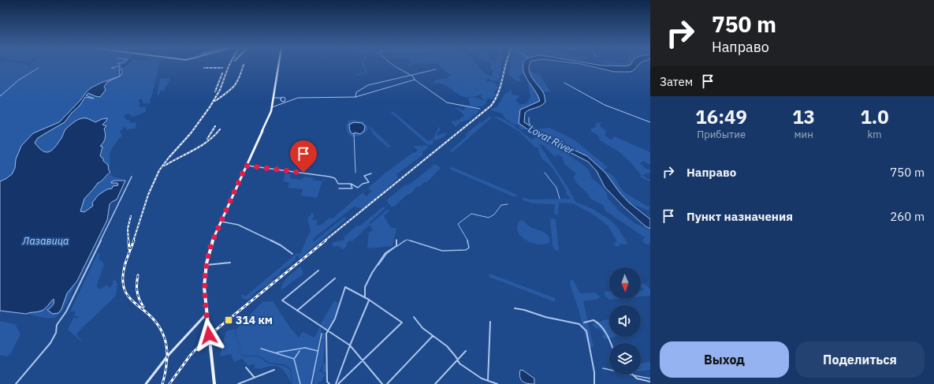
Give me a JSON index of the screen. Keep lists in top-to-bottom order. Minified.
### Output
{"water":["Lovat River","Лазавица"],"places":{"transit":["314 км"]},"north":"bottom","page":{"turn":["750 m","Направо"],"then":"Затем","eta":["16:49","Прибытие","13","мин","1.0","km"],"list":[{"name":"Направо","value":"750 m"},{"name":"Пункт назначения","value":"260 m"}],"buttons":["Выход","Поделиться"]}}
